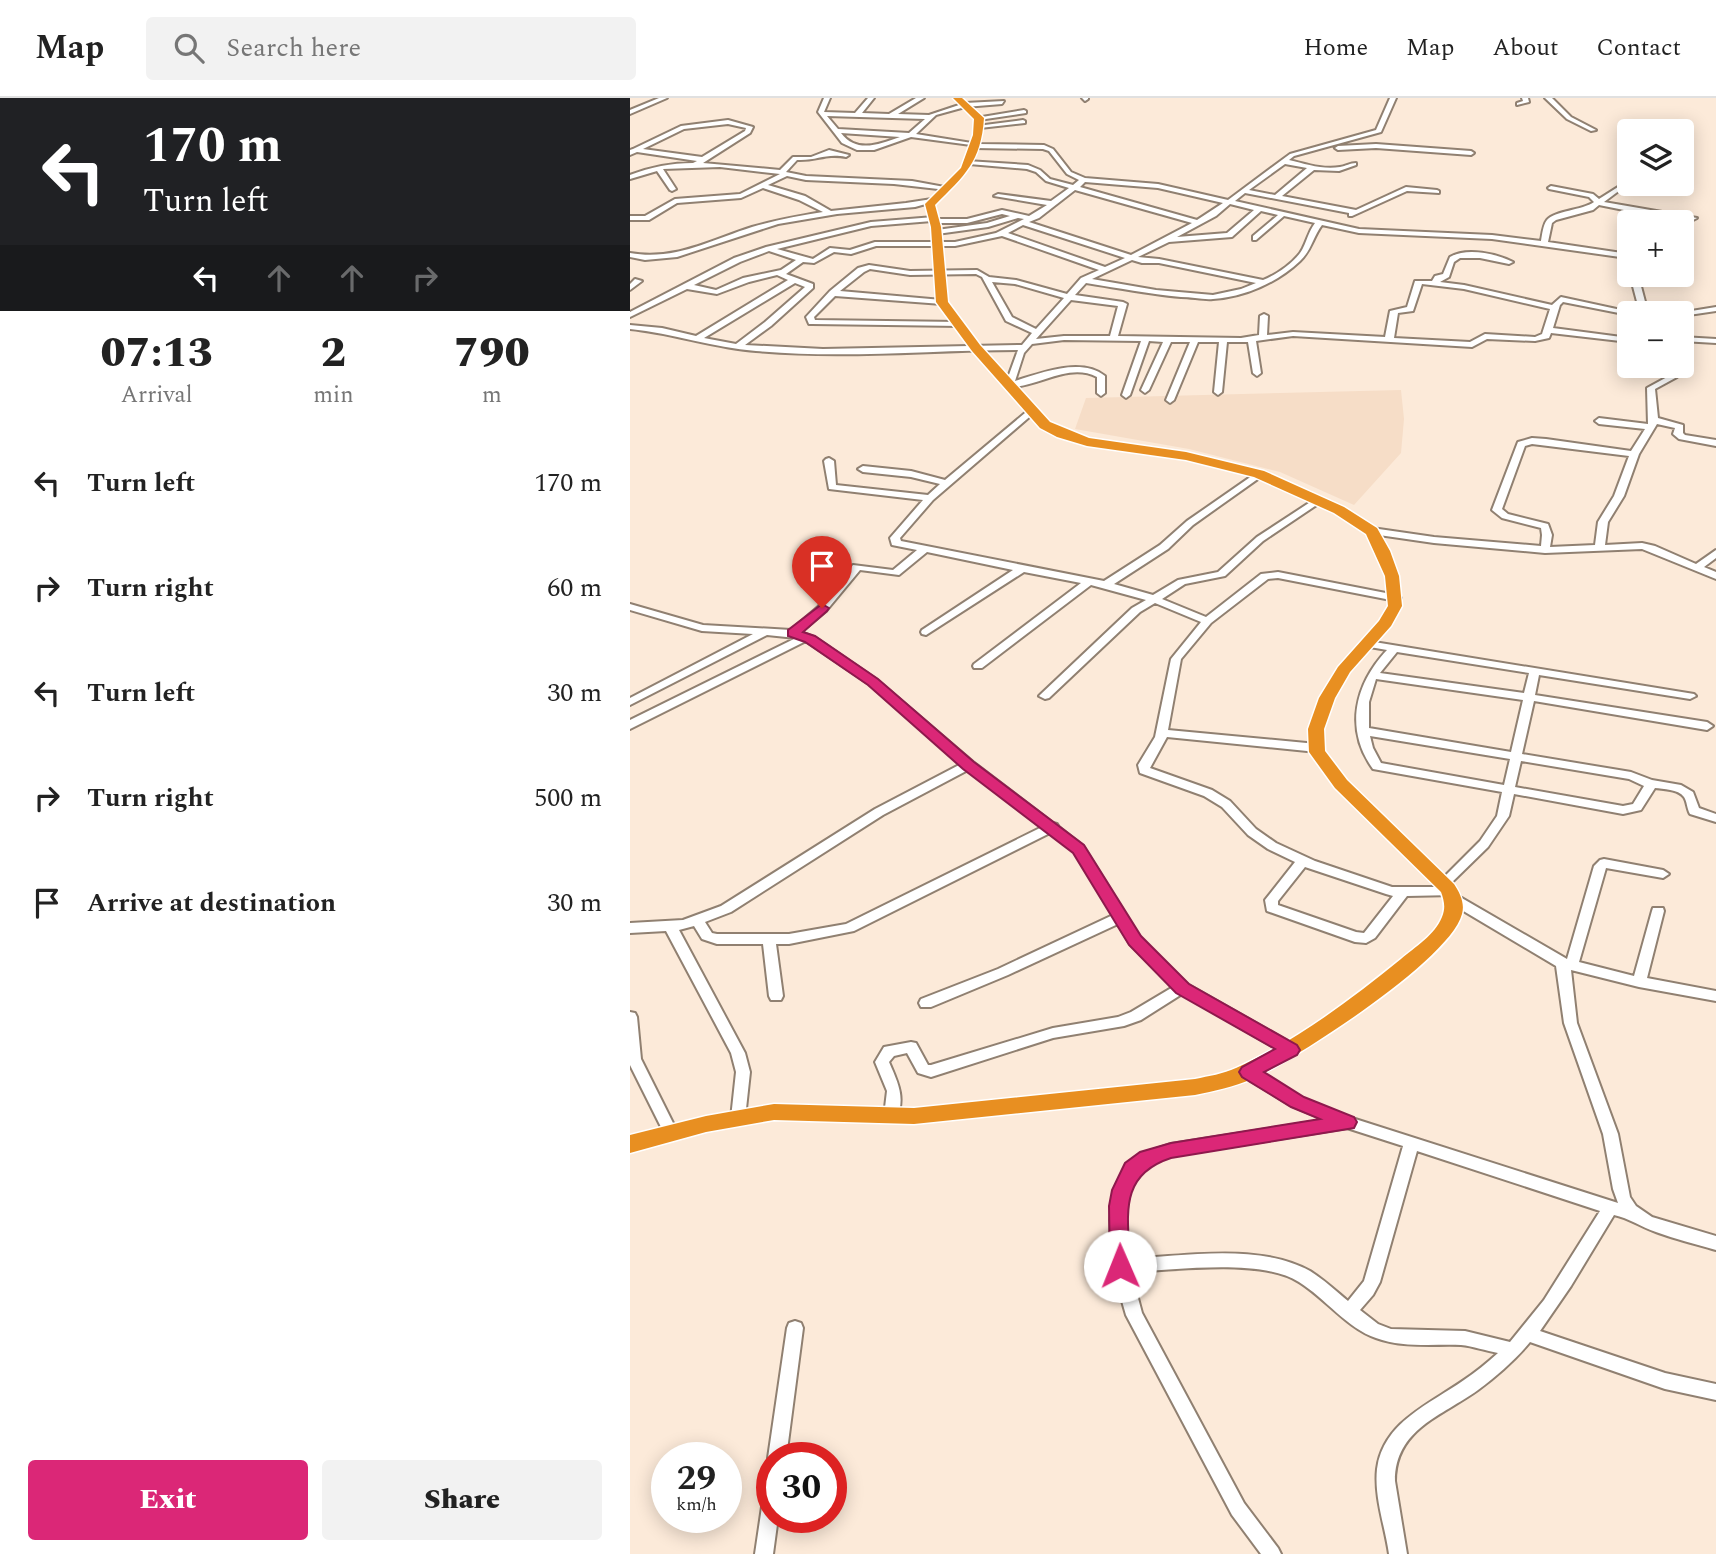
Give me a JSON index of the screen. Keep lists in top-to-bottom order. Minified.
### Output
{"page":{"header":"Map","search":"Search here","nav":["Home","Map","About","Contact"],"turn":["170 m","Turn left"],"map_buttons":["+","−"],"eta":["07:13","Arrival","2","min","790","m"],"list":[{"name":"Turn left","value":"170 m"},{"name":"Turn right","value":"60 m"},{"name":"Turn left","value":"30 m"},{"name":"Turn right","value":"500 m"},{"name":"Arrive at destination","value":"30 m"}],"speed":"29 km/h","limit":"30","buttons":["Exit","Share"]}}
